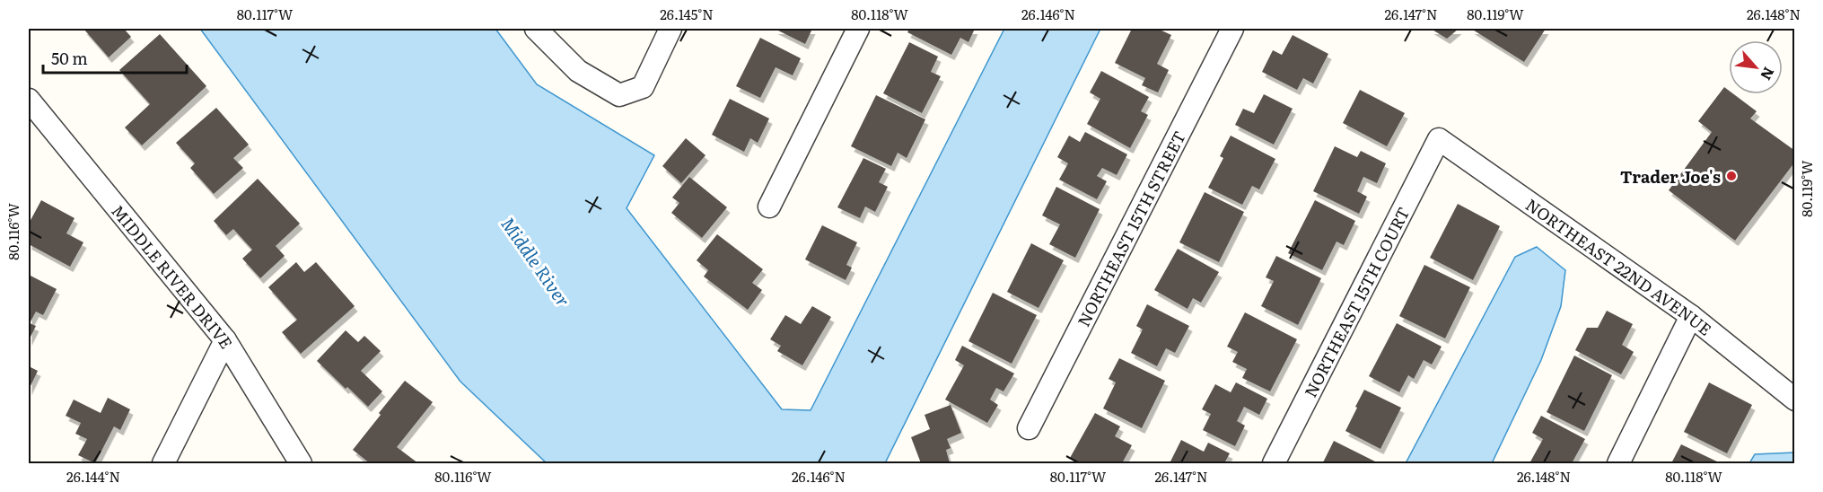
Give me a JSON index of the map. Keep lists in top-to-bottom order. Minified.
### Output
{"streets":{"street":["NORTHEAST 15TH STREET","NORTHEAST 22ND AVENUE","MIDDLE RIVER DRIVE","NORTHEAST 15TH COURT"]},"crossings":[["NORTHEAST 22ND AVENUE","NORTHEAST 15TH COURT"]],"water":["Middle River"],"places":["Trader Joe's"],"scale_bar":"50 m","north":"bottom right","coordinates":["80.117°W","26.145°N","80.118°W","26.146°N","26.147°N","80.119°W","26.148°N","80.116°W","26.144°N"]}
